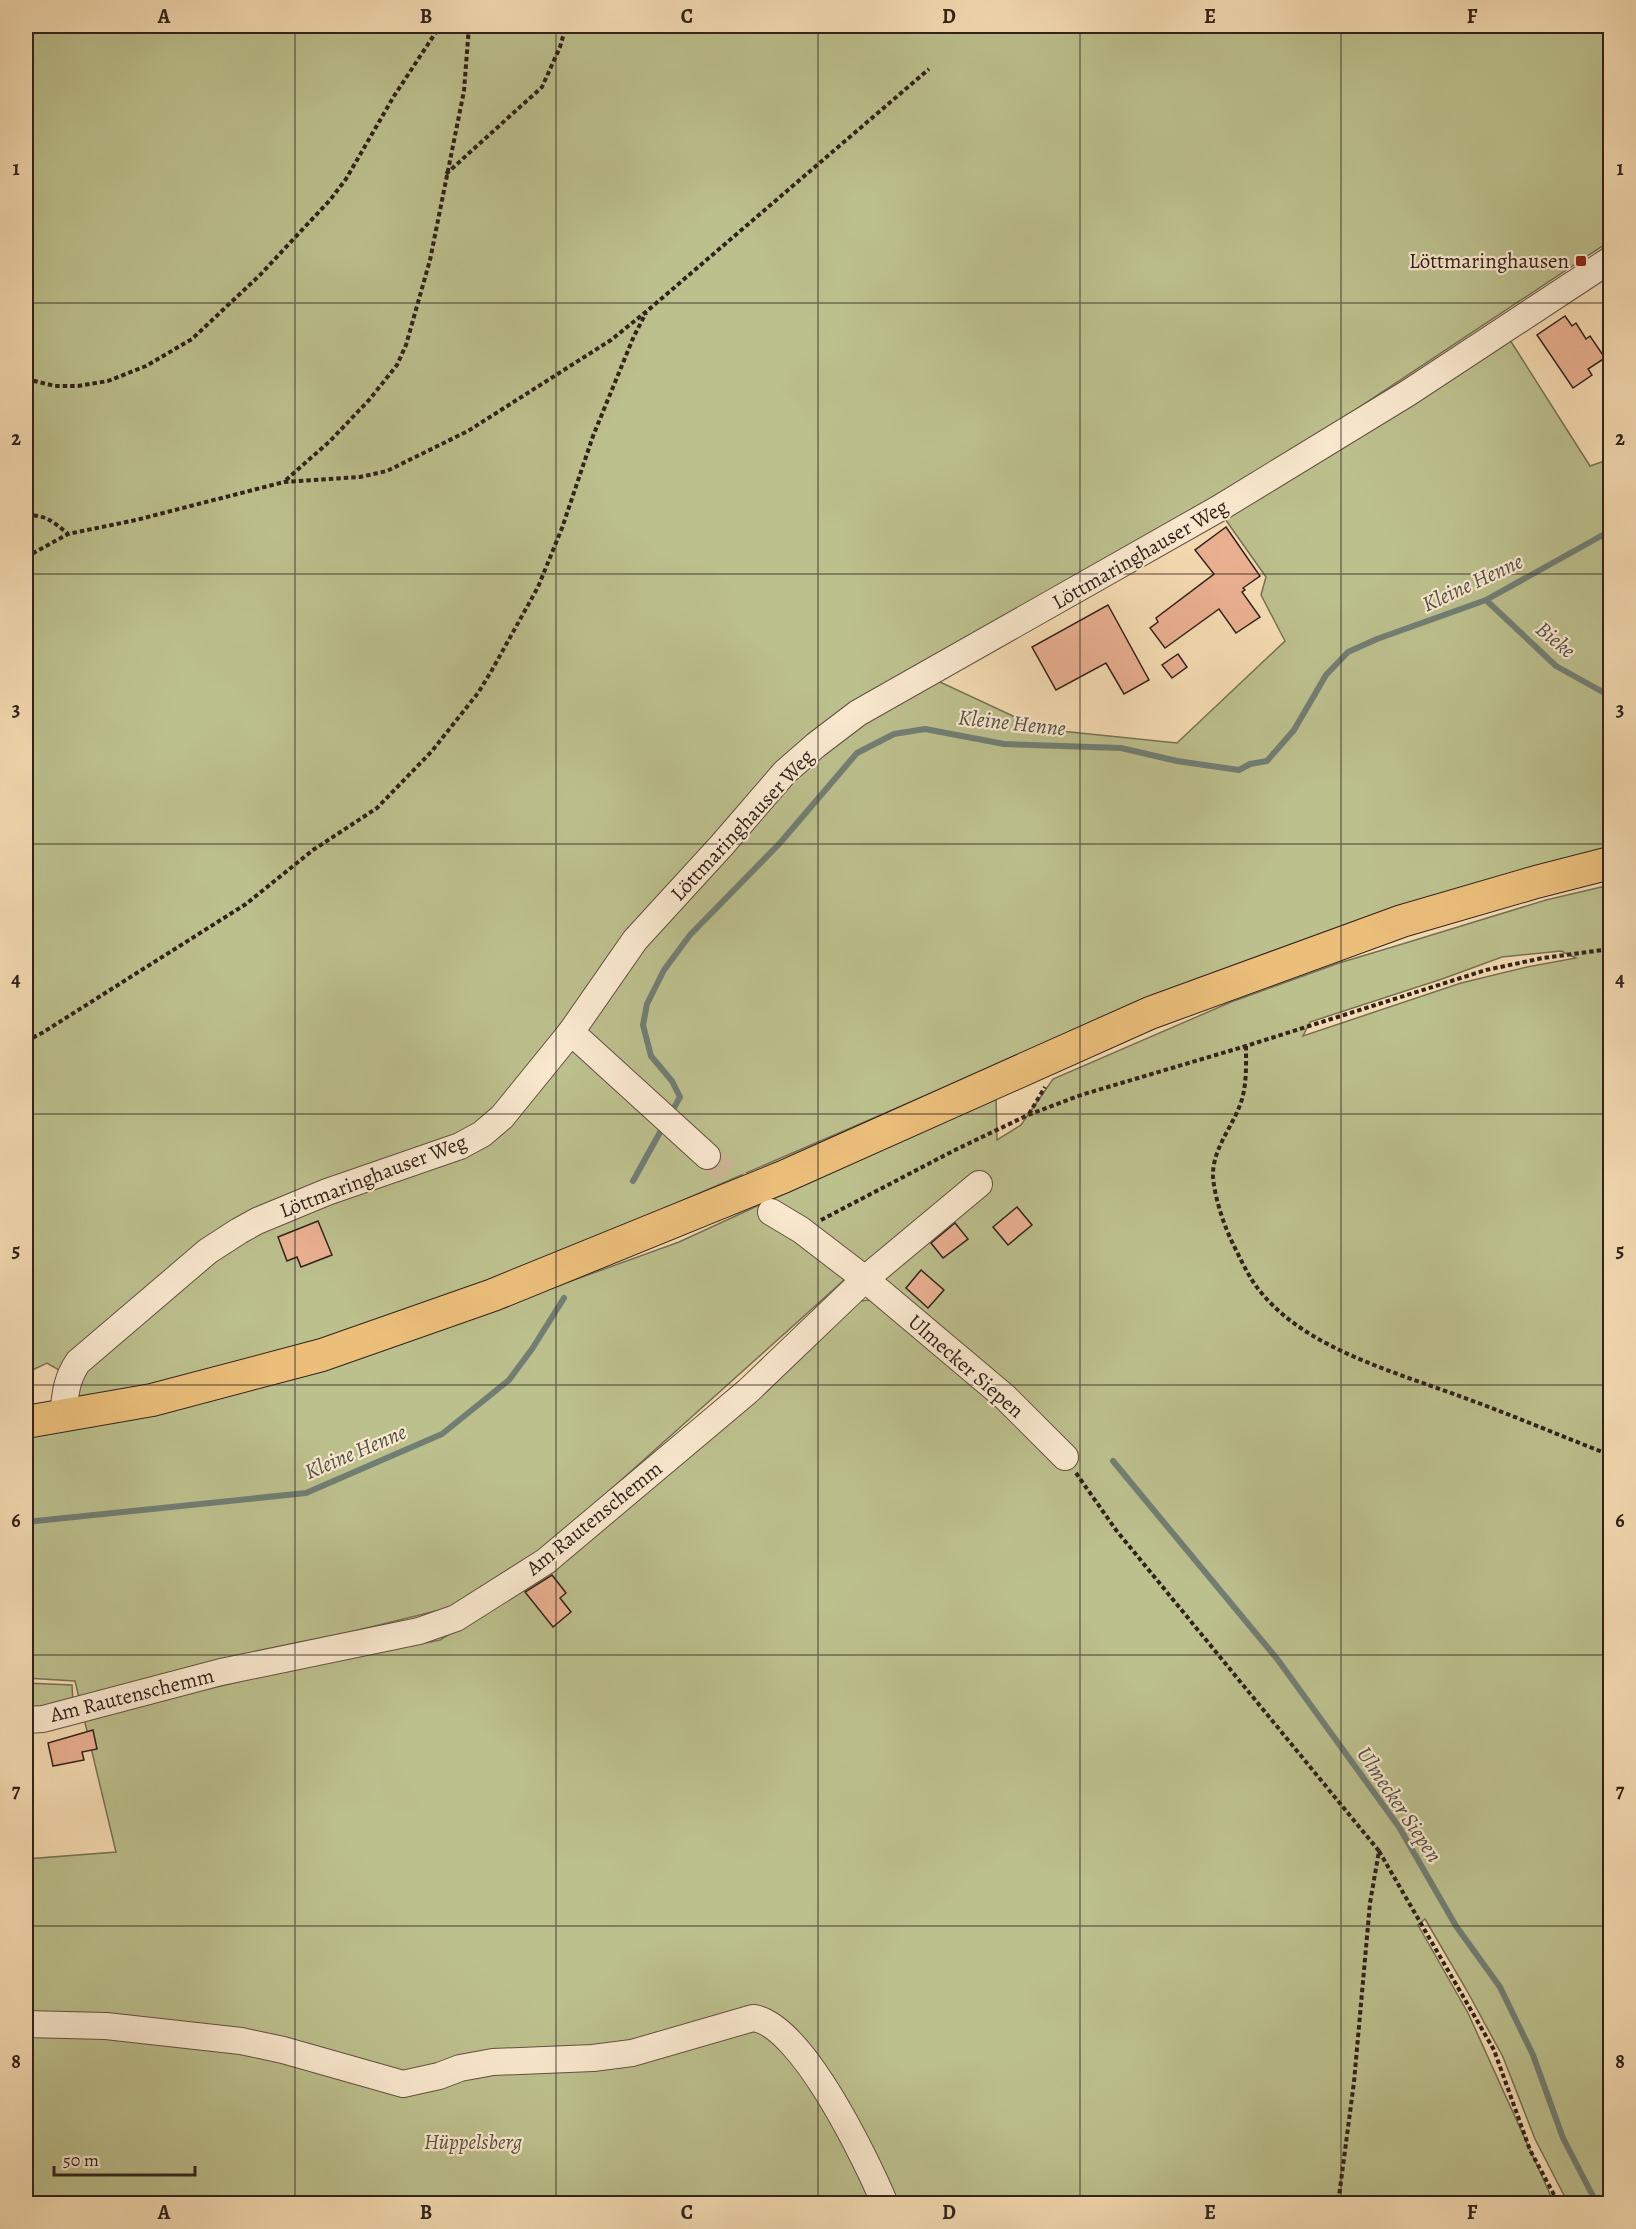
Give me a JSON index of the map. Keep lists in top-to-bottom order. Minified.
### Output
{"streets":{"street":["Löttmaringhauser Weg","Ulmecker Siepen","Am Rautenschemm"]},"crossings":[["Ulmecker Siepen","Am Rautenschemm"]],"water":["Kleine Henne","Bieke","Ulmecker Siepen"],"parks":["Hüppelsberg"],"places":{"transit":["Löttmaringhausen"]},"scale_bar":"50 m","grid":{"columns":["A","B","C","D","E","F"],"rows":["1","2","3","4","5","6","7","8"]}}
